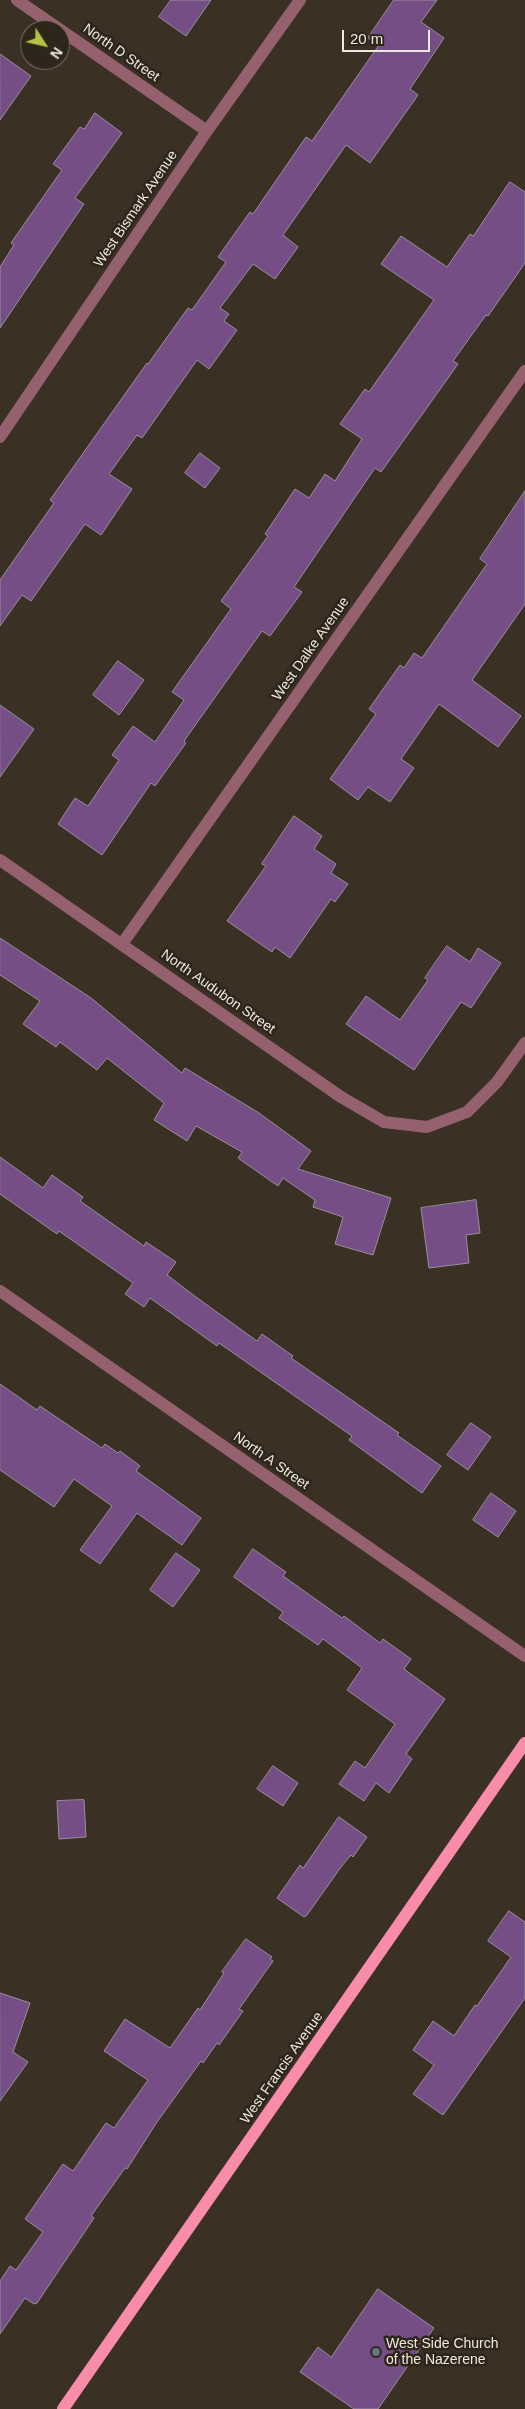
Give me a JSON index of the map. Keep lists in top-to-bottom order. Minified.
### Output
{"streets":{"main road":["West Francis Avenue"],"street":["North D Street","West Bismark Avenue","West Dalke Avenue","North Audubon Street","North A Street"]},"crossings":[["North D Street","West Bismark Avenue"],["West Dalke Avenue","North Audubon Street"]],"places":["West Side Church of the Nazerene"],"scale_bar":"20 m","north":"bottom right"}
